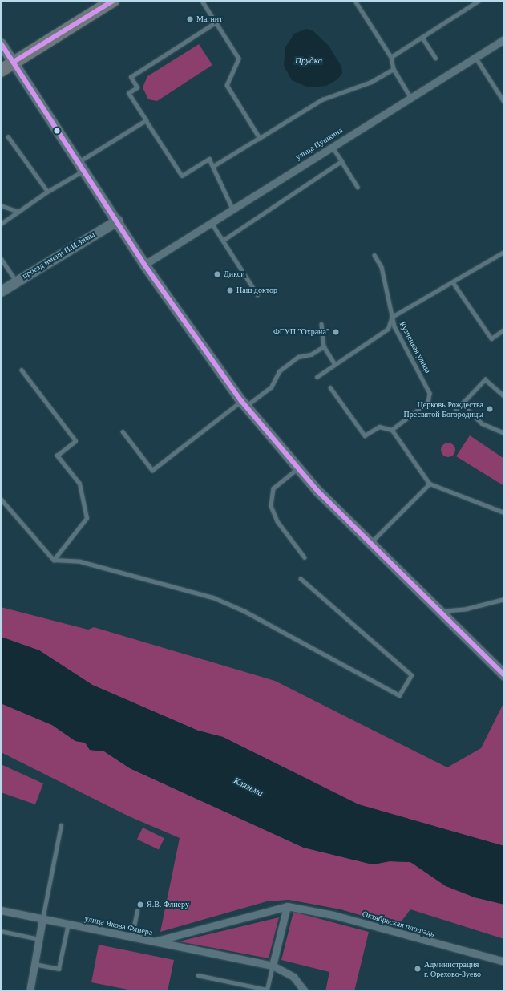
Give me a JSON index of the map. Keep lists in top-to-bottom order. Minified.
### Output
{"streets":{"main road":["проезд имени П.И.Зимы"],"street":["улица Пушкина","Октябрьская площадь","улица Якова Флиера"],"lane":["Кузнецкая улица"]},"crossings":[["Октябрьская площадь","улица Якова Флиера"]],"water":["Прудка","Клязьма"],"places":["Магнит","Дикси","Наш доктор","ФГУП \"Охрана\"","Церковь Рождества Пресвятой Богородицы","Я.В. Флиеру","Администрация г. Орехово-Зуево"]}
